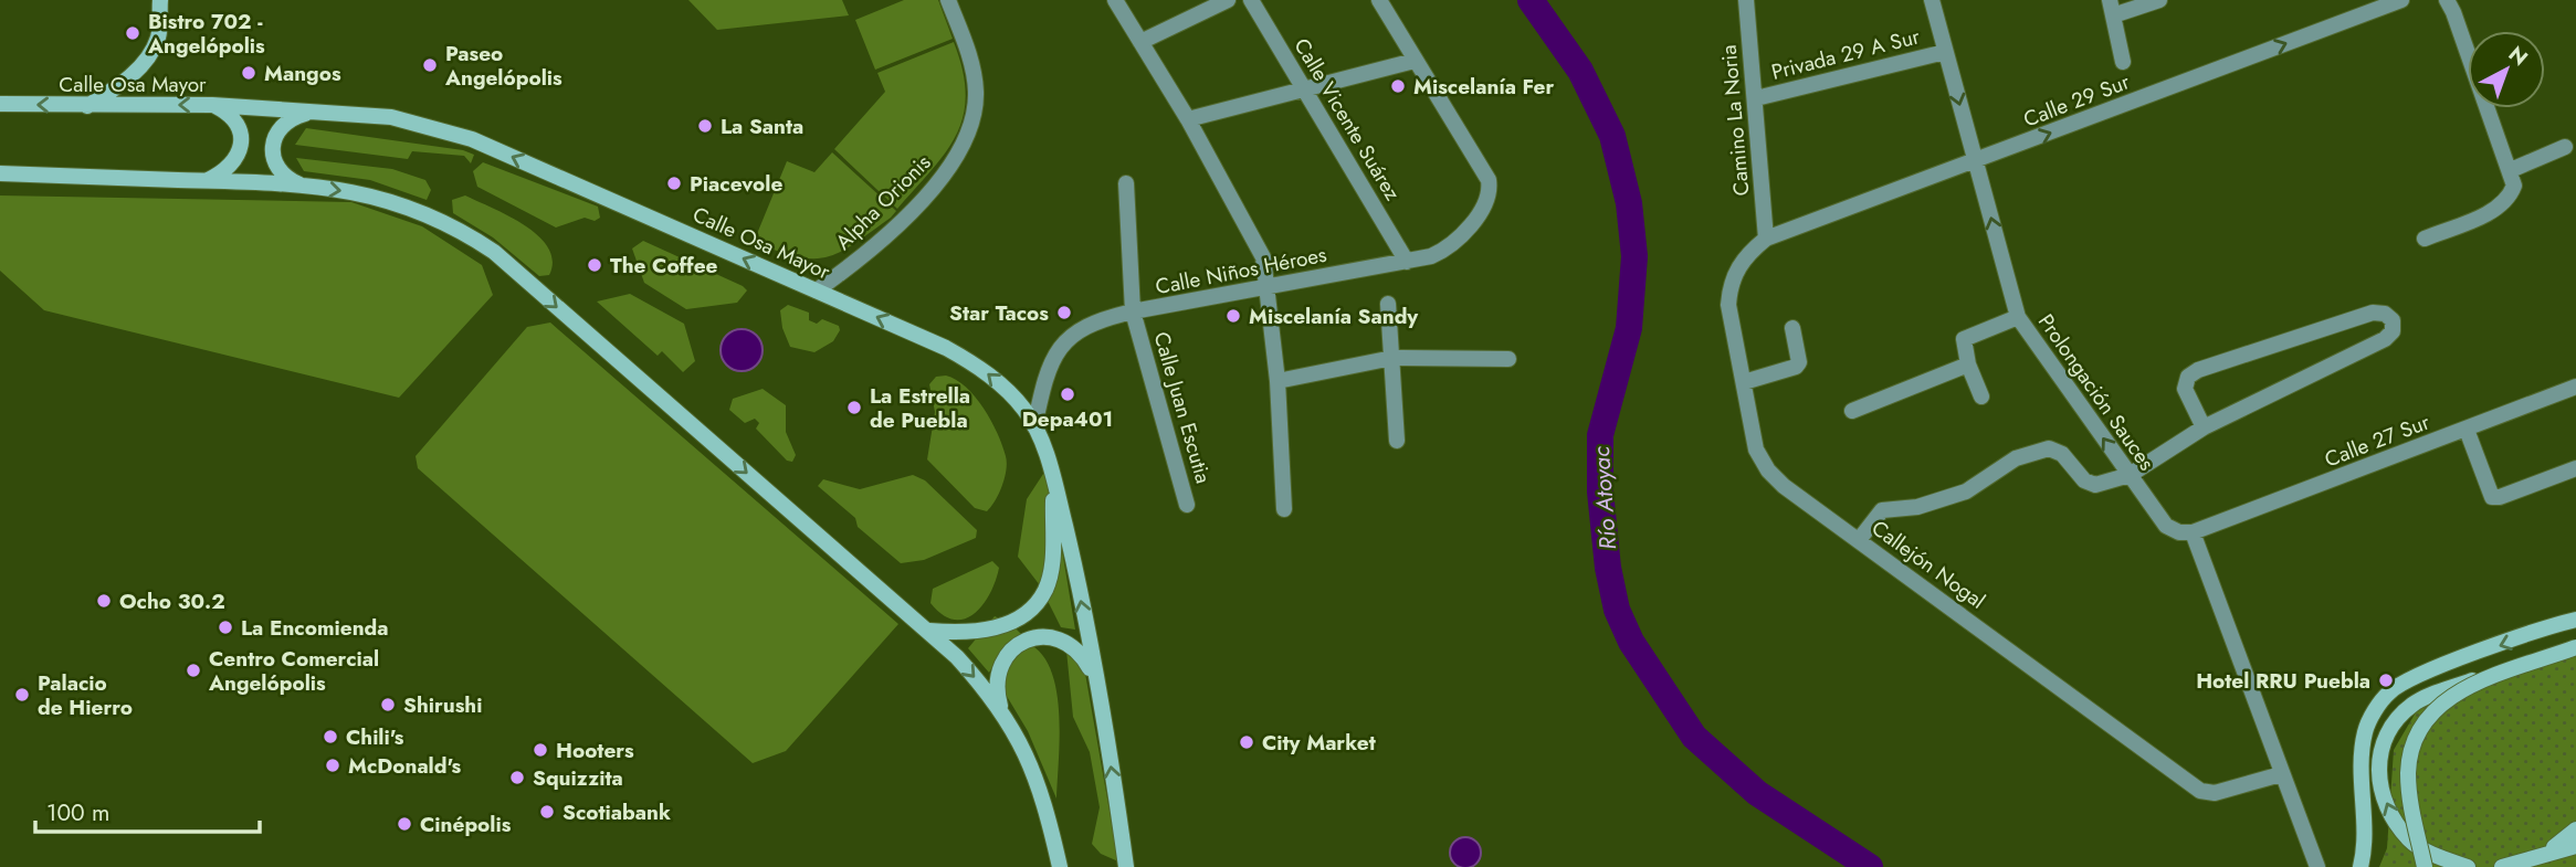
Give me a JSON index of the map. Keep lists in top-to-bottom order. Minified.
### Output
{"streets":{"street":["Privada 29 A Sur","Calle Osa Mayor","Calle 29 Sur","Calle Vicente Suárez","Camino La Noria","Alpha Orionis","Calle Niños Héroes","Prolongación Sauces","Calle Juan Escutia","Calle 27 Sur","Callejón Nogal"]},"crossings":[["Privada 29 A Sur","Camino La Noria"],["Privada 29 A Sur","Prolongación Sauces"],["Calle Osa Mayor","Alpha Orionis"],["Calle Osa Mayor","Calle Niños Héroes"],["Calle 29 Sur","Camino La Noria"],["Calle 29 Sur","Prolongación Sauces"],["Calle 29 Sur","Callejón Nogal"],["Calle Vicente Suárez","Calle Niños Héroes"],["Camino La Noria","Callejón Nogal"],["Calle Niños Héroes","Calle Juan Escutia"],["Prolongación Sauces","Calle 27 Sur"]],"one_way":["Calle 29 Sur"],"water":["Río Atoyac"],"places":["Bistro 702 - Angelópolis","Paseo Angelópolis","Mangos","Miscelanía Fer","La Santa","Piacevole","The Coffee","Star Tacos","Miscelanía Sandy","Depa401","La Estrella de Puebla","Ocho 30.2","La Encomienda","Centro Comercial Angelópolis","Hotel RRU Puebla","Palacio de Hierro","Shirushi","Chili's","City Market","Hooters","McDonald's","Squizzita","Scotiabank","Cinépolis"],"scale_bar":"100 m","north":"top right"}
